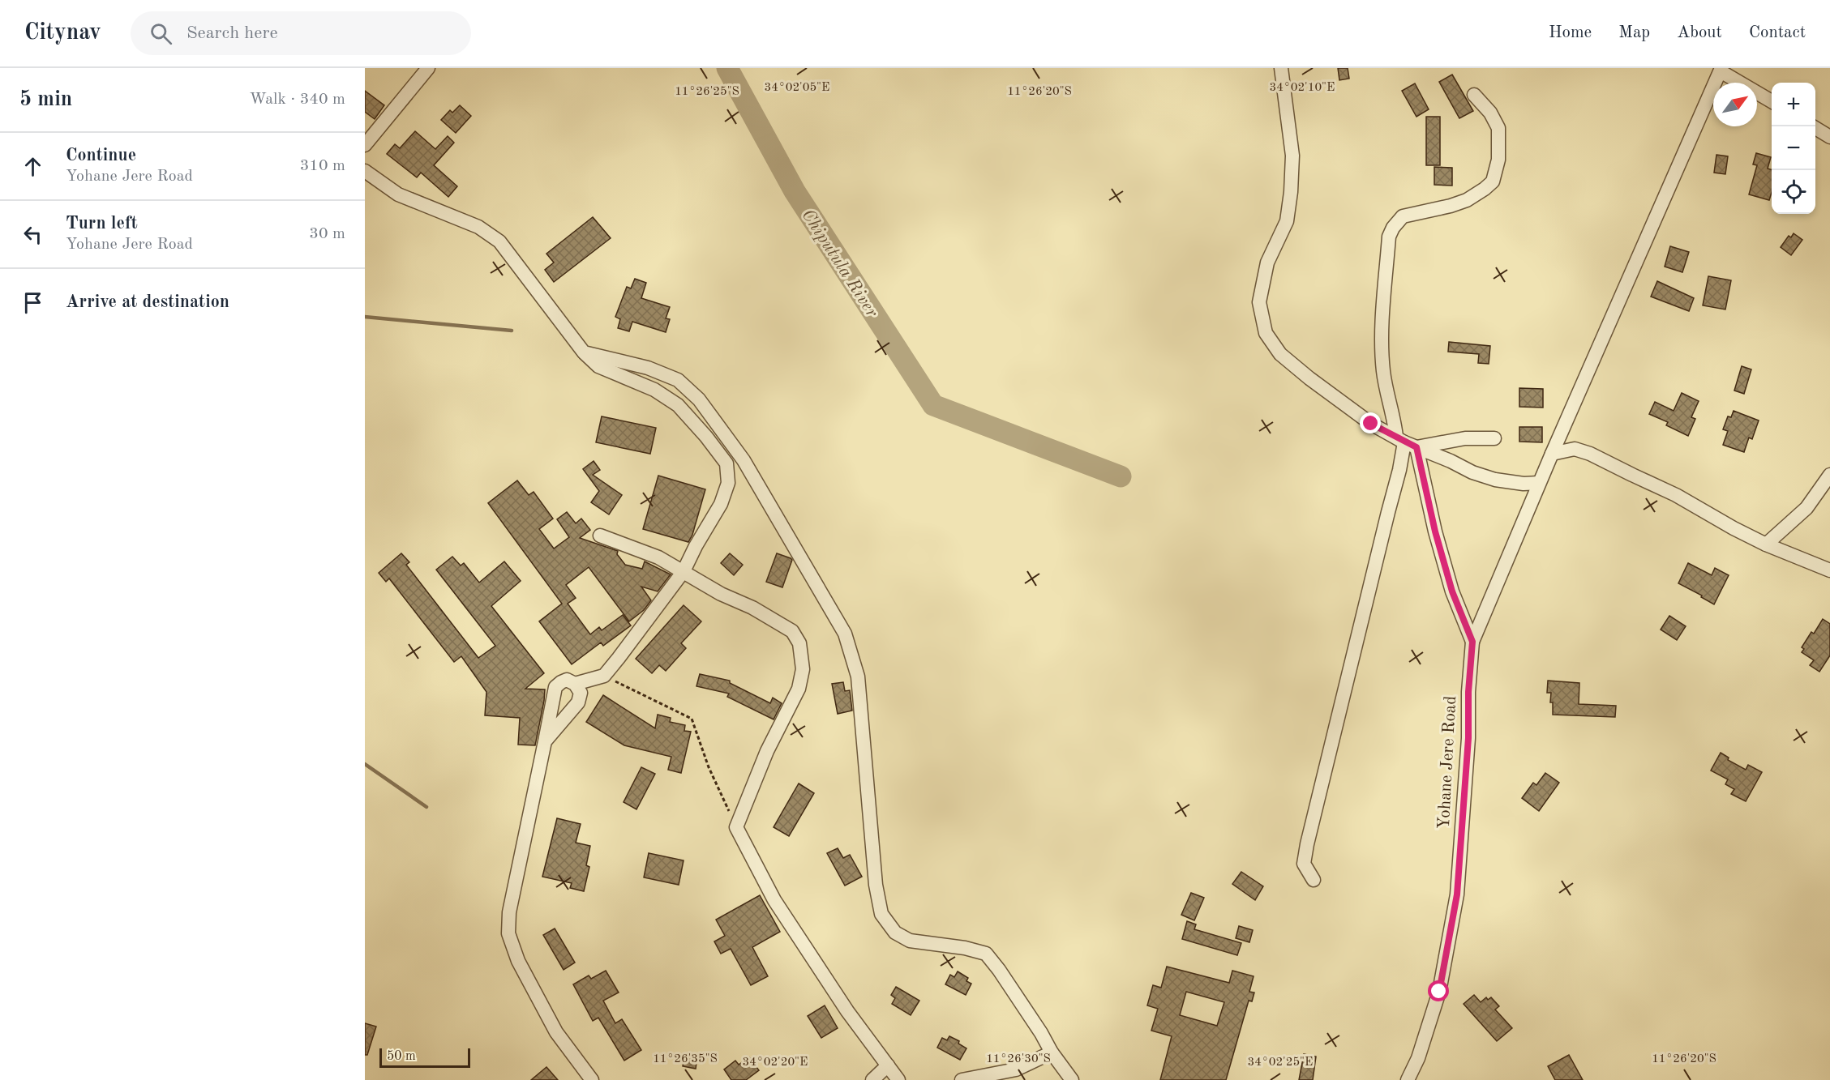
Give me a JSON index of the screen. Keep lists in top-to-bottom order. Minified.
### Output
{"streets":{"street":["Yohane Jere Road"]},"water":["Chiputula River"],"scale_bar":"50 m","north":"top right","page":{"header":"Citynav","search":"Search here","nav":["Home","Map","About","Contact"],"heading":["5 min","Walk · 340 m"],"map_buttons":["+","−"],"list":[["Continue","Yohane Jere Road","310 m"],["Turn left","Yohane Jere Road","30 m"],"Arrive at destination"],"scale":"50 m"},"coordinates":["34°02'05\"E","34°02'10\"E","11°26'25\"S","11°26'20\"S","11°26'35\"S","11°26'30\"S","34°02'20\"E","34°02'25\"E"]}
